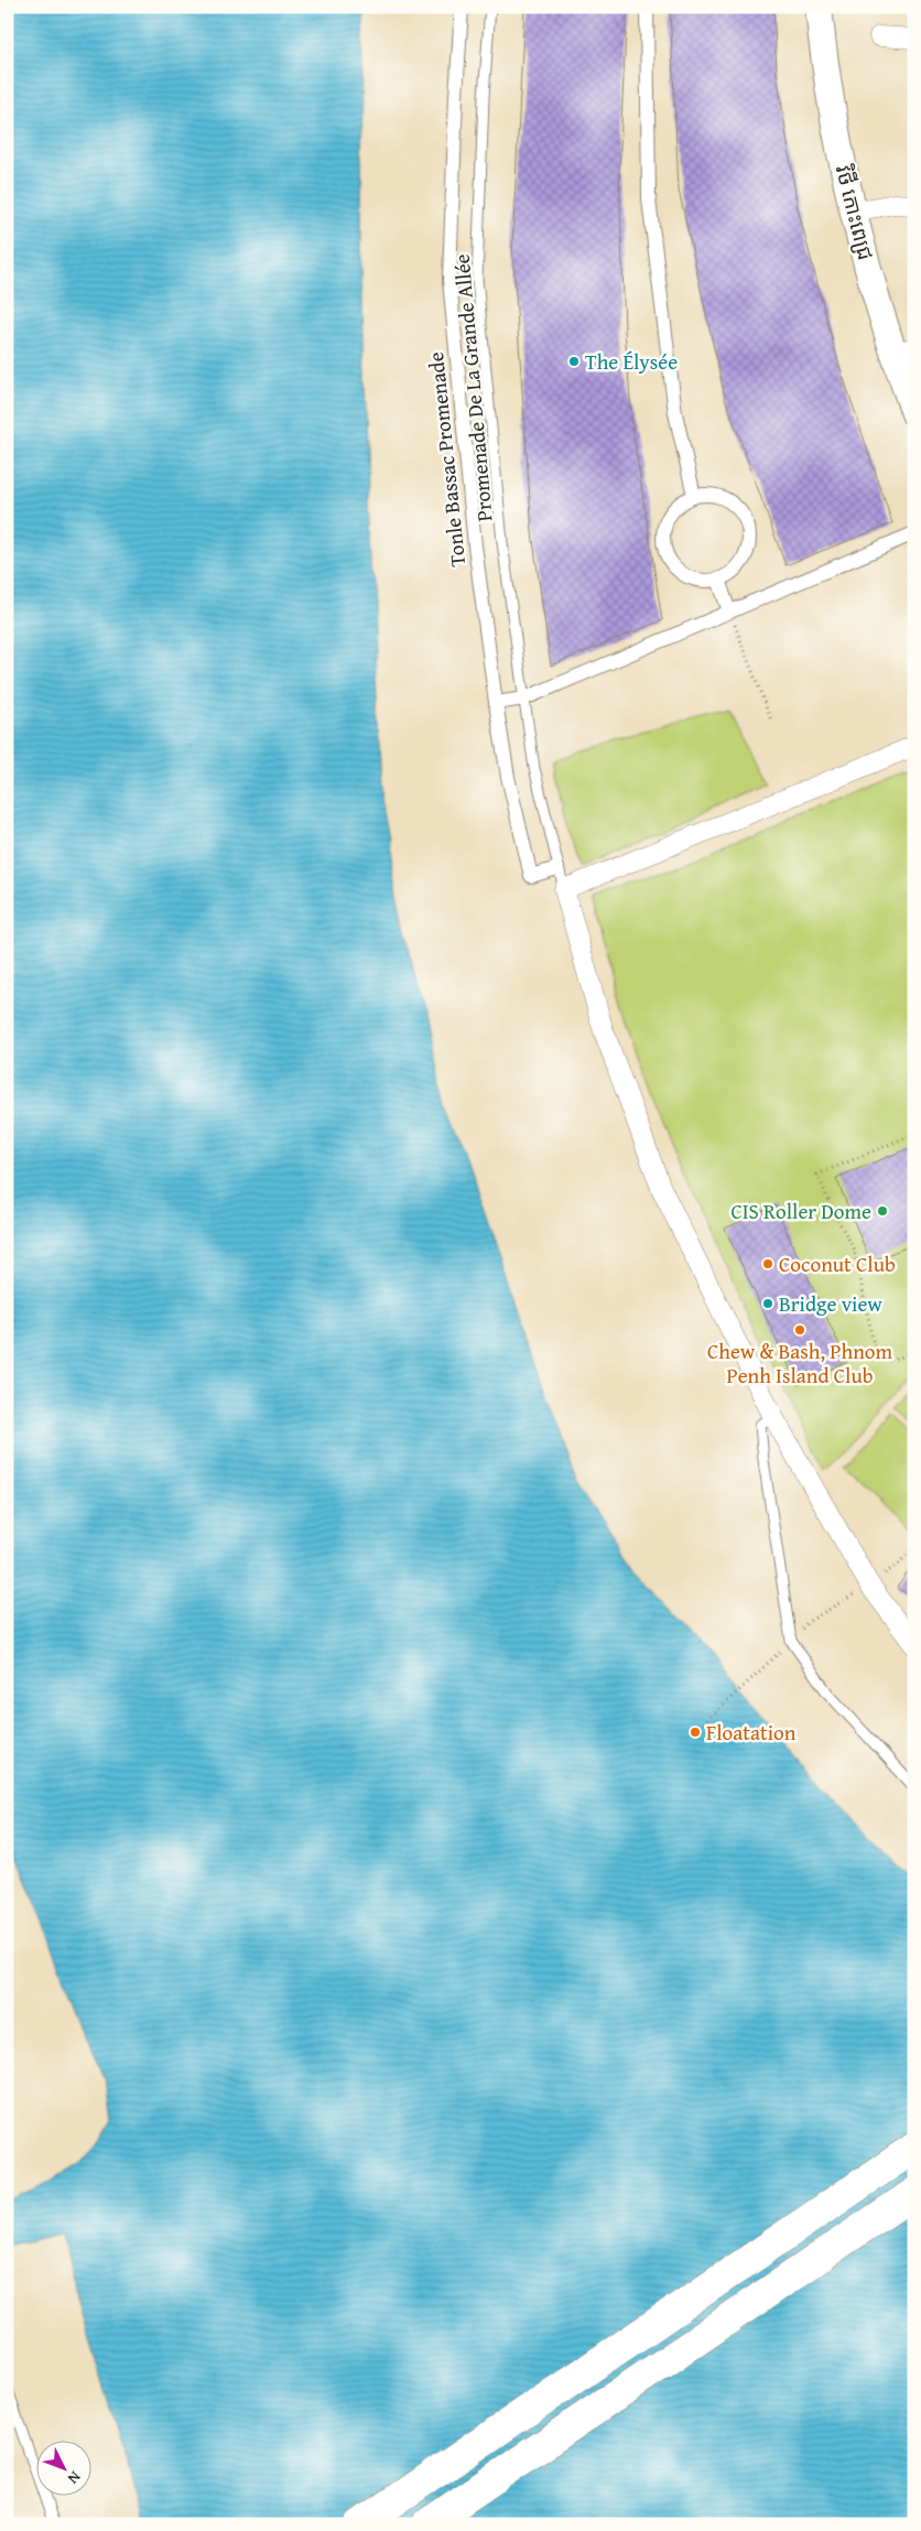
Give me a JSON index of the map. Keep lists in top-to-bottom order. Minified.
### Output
{"streets":{"main road":["វិថី កោះពេជ្រ"],"street":["Tonle Bassac Promenade"],"lane":["Promenade De La Grande Allée"]},"crossings":[["Promenade De La Grande Allée","Tonle Bassac Promenade"]],"places":["The Élysée","CIS Roller Dome","Coconut Club","Bridge view","Chew & Bash, Phnom Penh Island Club","Floatation"],"north":"bottom right"}
